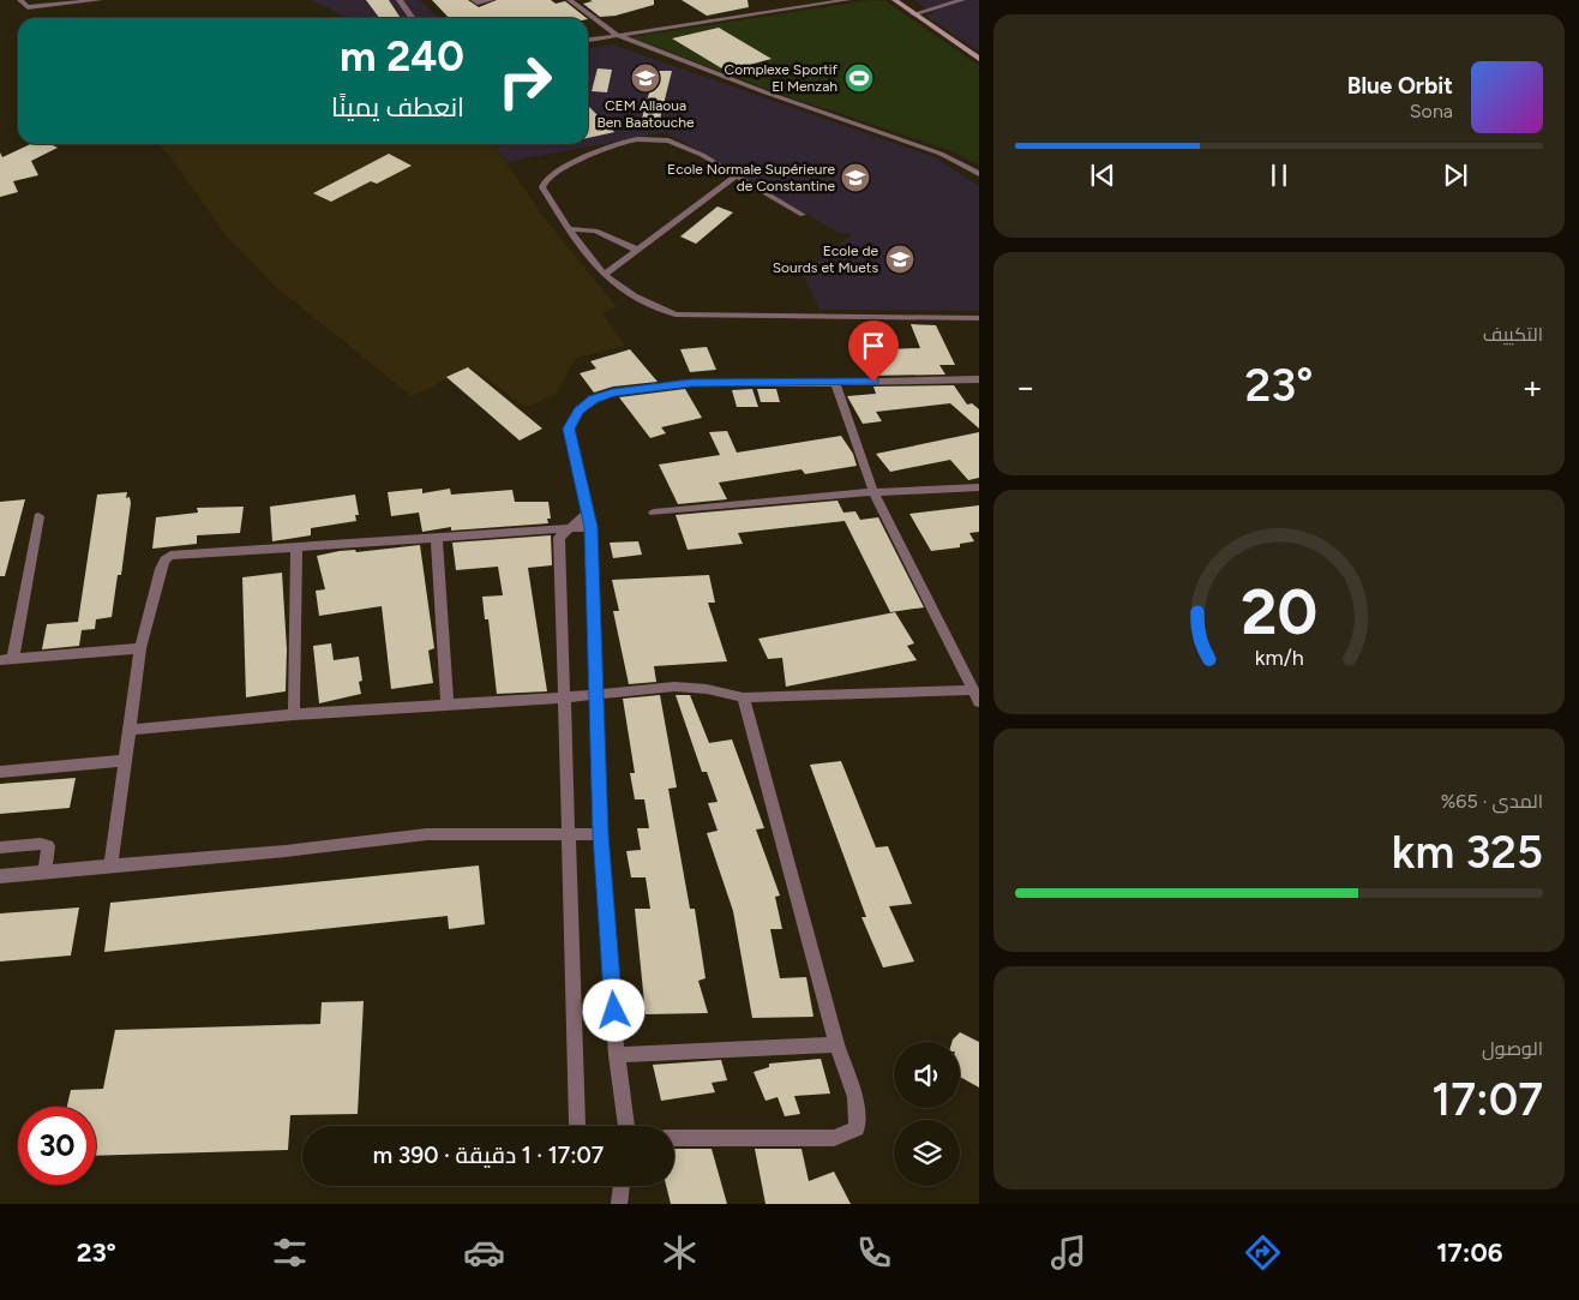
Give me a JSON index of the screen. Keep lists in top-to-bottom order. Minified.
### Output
{"places":{"school or university":["CEM Allaoua Ben Baatouche","Ecole Normale Supérieure de Constantine","Ecole de Sourds et Muets"],"sports":["Complexe Sportif El Menzah"]},"page":{"turn":["240 m","انعطف يمينًا"],"song":["Blue Orbit","Sona"],"tile":["التكييف",["المدى · 65%","325 km"],["الوصول","17:07"]],"heat":["−","23°","+"],"limit":"30","trip":"17:07 · 1 دقيقة · 390 m","tabs":["17:06","23°"],"gauge":["20","km/h"]}}
